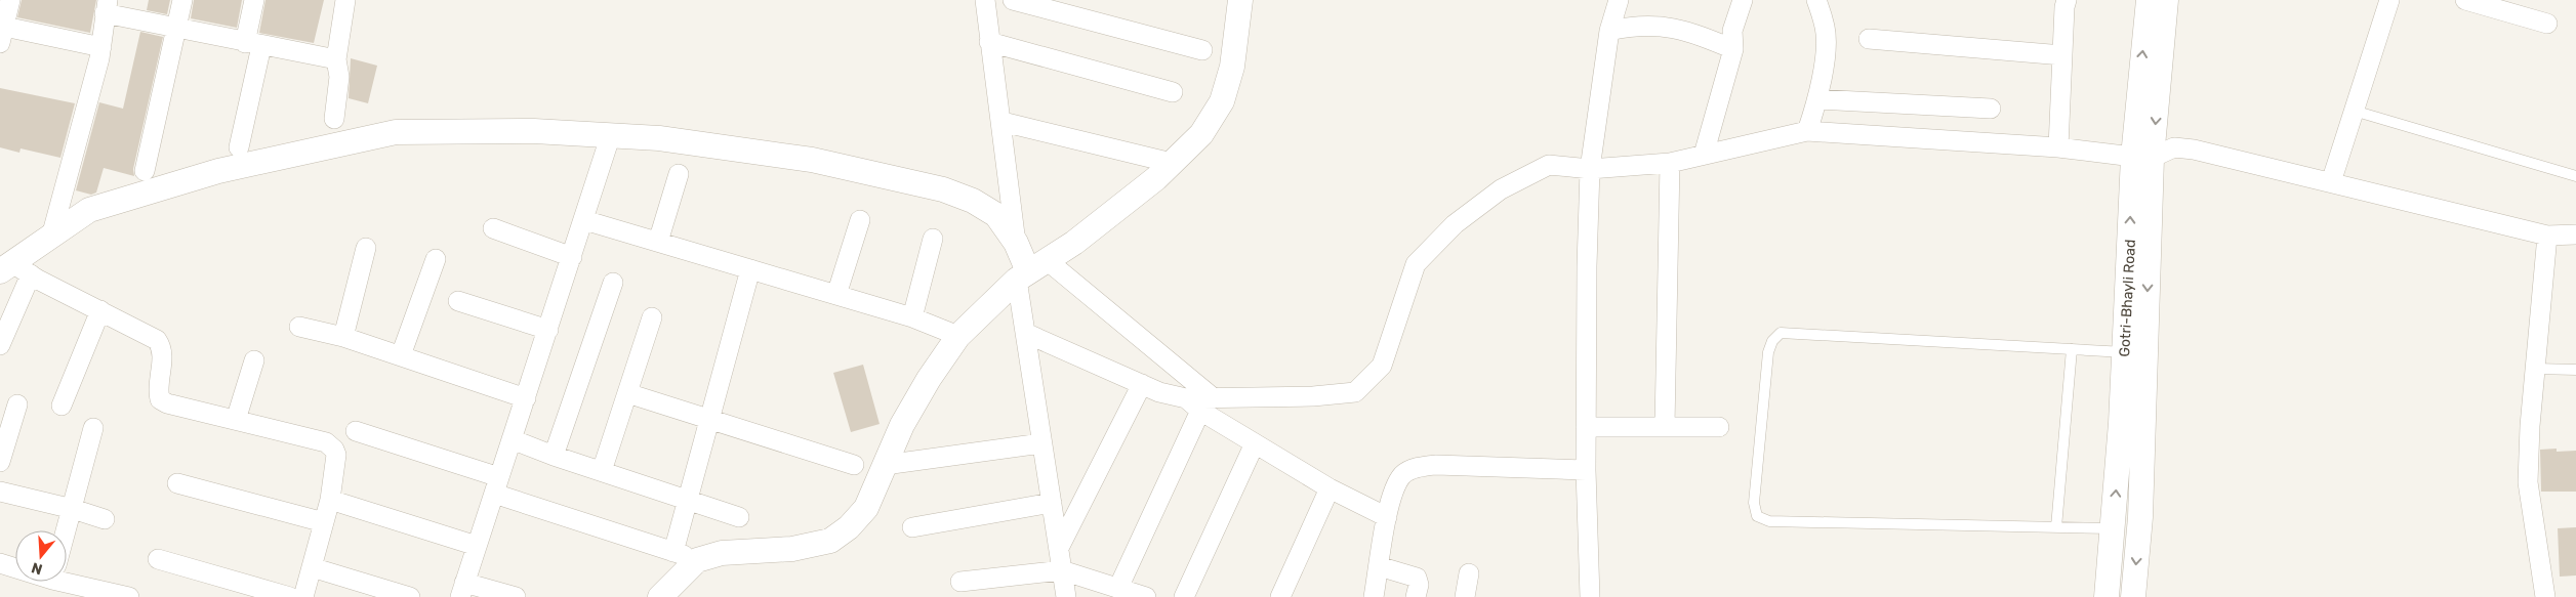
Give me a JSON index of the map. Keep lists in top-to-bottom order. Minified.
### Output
{"streets":{"street":["Gotri-Bhayli Road"]},"north":"bottom"}
